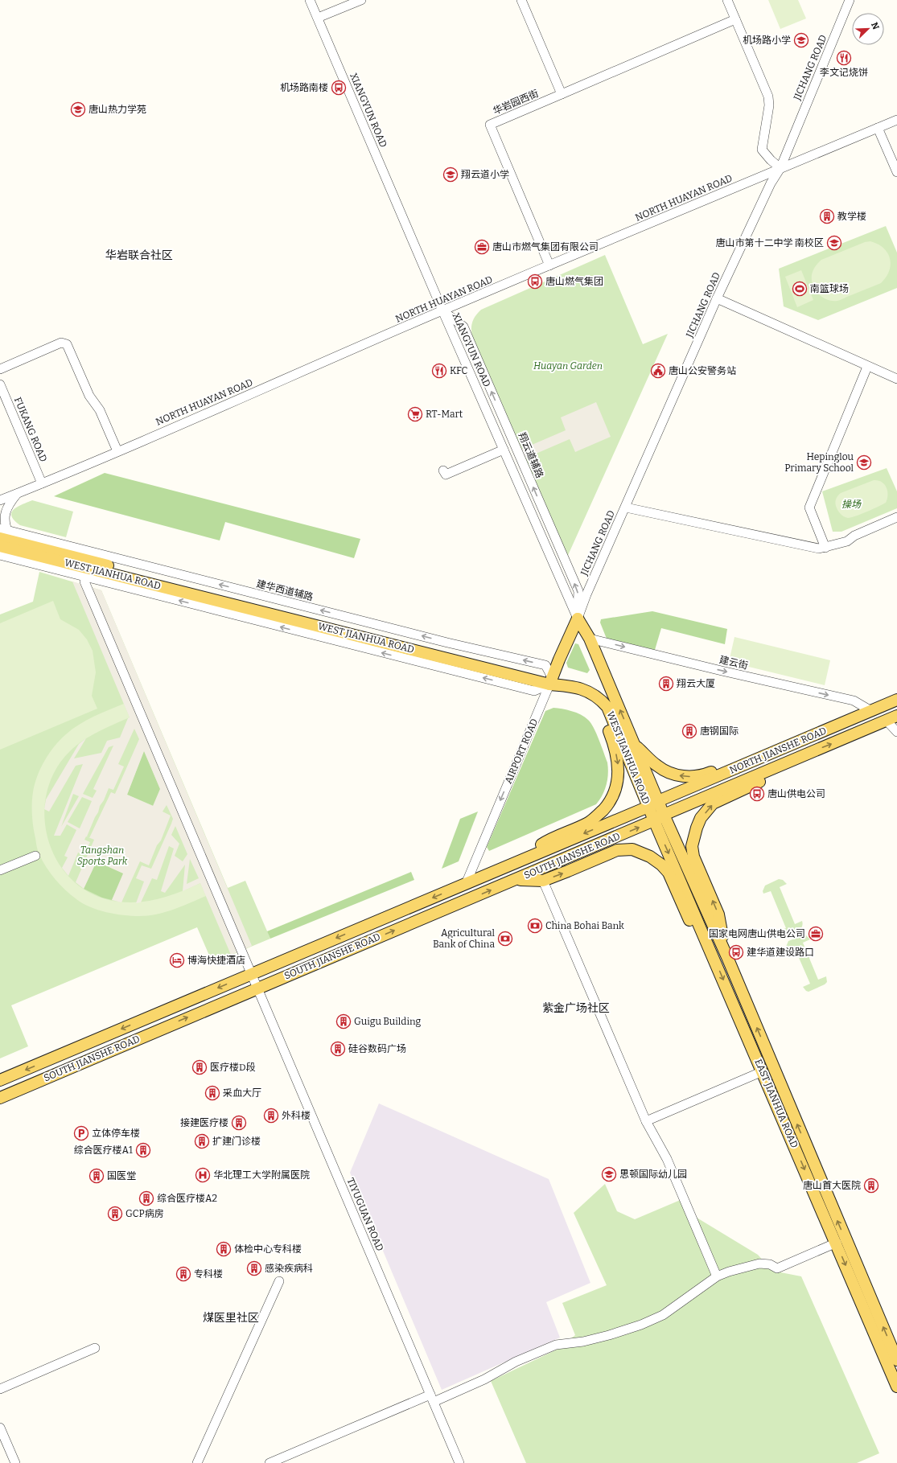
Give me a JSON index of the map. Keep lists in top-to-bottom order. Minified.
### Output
{"streets":{"main road":["WEST JIANHUA ROAD","NORTH JIANSHE ROAD","AIRPORT ROAD","SOUTH JIANSHE ROAD","EAST JIANHUA ROAD"],"street":["JICHANG ROAD","华岩园西街","XIANGYUN ROAD","NORTH HUAYAN ROAD","FUKANG ROAD","翔云道辅路","建华西道辅路","建云街","TIYUGUAN ROAD"]},"crossings":[["JICHANG ROAD","XIANGYUN ROAD"],["JICHANG ROAD","NORTH HUAYAN ROAD"],["JICHANG ROAD","翔云道辅路"],["JICHANG ROAD","WEST JIANHUA ROAD"],["JICHANG ROAD","AIRPORT ROAD"],["华岩园西街","NORTH HUAYAN ROAD"],["XIANGYUN ROAD","NORTH HUAYAN ROAD"],["XIANGYUN ROAD","翔云道辅路"],["XIANGYUN ROAD","WEST JIANHUA ROAD"],["XIANGYUN ROAD","AIRPORT ROAD"],["NORTH HUAYAN ROAD","FUKANG ROAD"],["NORTH HUAYAN ROAD","翔云道辅路"],["翔云道辅路","WEST JIANHUA ROAD"],["翔云道辅路","AIRPORT ROAD"],["WEST JIANHUA ROAD","建华西道辅路"],["WEST JIANHUA ROAD","建云街"],["WEST JIANHUA ROAD","NORTH JIANSHE ROAD"],["WEST JIANHUA ROAD","AIRPORT ROAD"],["WEST JIANHUA ROAD","SOUTH JIANSHE ROAD"],["WEST JIANHUA ROAD","EAST JIANHUA ROAD"],["建华西道辅路","AIRPORT ROAD"],["建云街","NORTH JIANSHE ROAD"],["NORTH JIANSHE ROAD","SOUTH JIANSHE ROAD"],["NORTH JIANSHE ROAD","EAST JIANHUA ROAD"],["AIRPORT ROAD","SOUTH JIANSHE ROAD"],["SOUTH JIANSHE ROAD","EAST JIANHUA ROAD"],["SOUTH JIANSHE ROAD","TIYUGUAN ROAD"]],"one_way":["翔云道辅路","建云街","AIRPORT ROAD"],"districts":["华岩联合社区","紫金广场社区","煤医里社区"],"parks":["Huayan Garden","操场","Tangshan Sports Park"],"places":{"school or university":["机场路小学","唐山热力学苑","翔云道小学","唐山市第十二中学 南校区","Hepinglou Primary School","思顿国际幼儿园"],"restaurant":["李文记烧饼","KFC"],"bus stop":["机场路南楼","唐山燃气集团","唐山供电公司","建华道建设路口"],"building":["教学楼","翔云大厦","唐钢国际","Guigu Building","硅谷数码广场","医疗楼D段","采血大厅","外科楼","接建医疗楼","扩建门诊楼","综合医疗楼A1","国医堂","唐山首大医院","综合医疗楼A2","GCP病房","体检中心专科楼","感染疾病科","专科楼"],"office":["唐山市燃气集团有限公司","国家电网唐山供电公司"],"sports":["南篮球场"],"public building":["唐山公安警务站"],"supermarket":["RT-Mart"],"bank":["China Bohai Bank","Agricultural Bank of China"],"hotel":["博海快捷酒店"],"parking":["立体停车楼"],"hospital":["华北理工大学附属医院"]},"north":"top right"}
